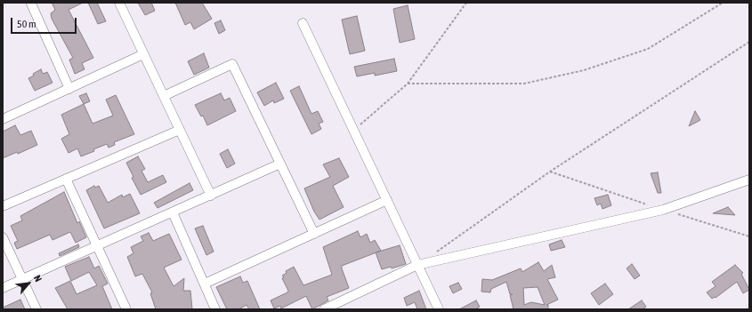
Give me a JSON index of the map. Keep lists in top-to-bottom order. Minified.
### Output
{"scale_bar":"50 m","north":"top right"}
